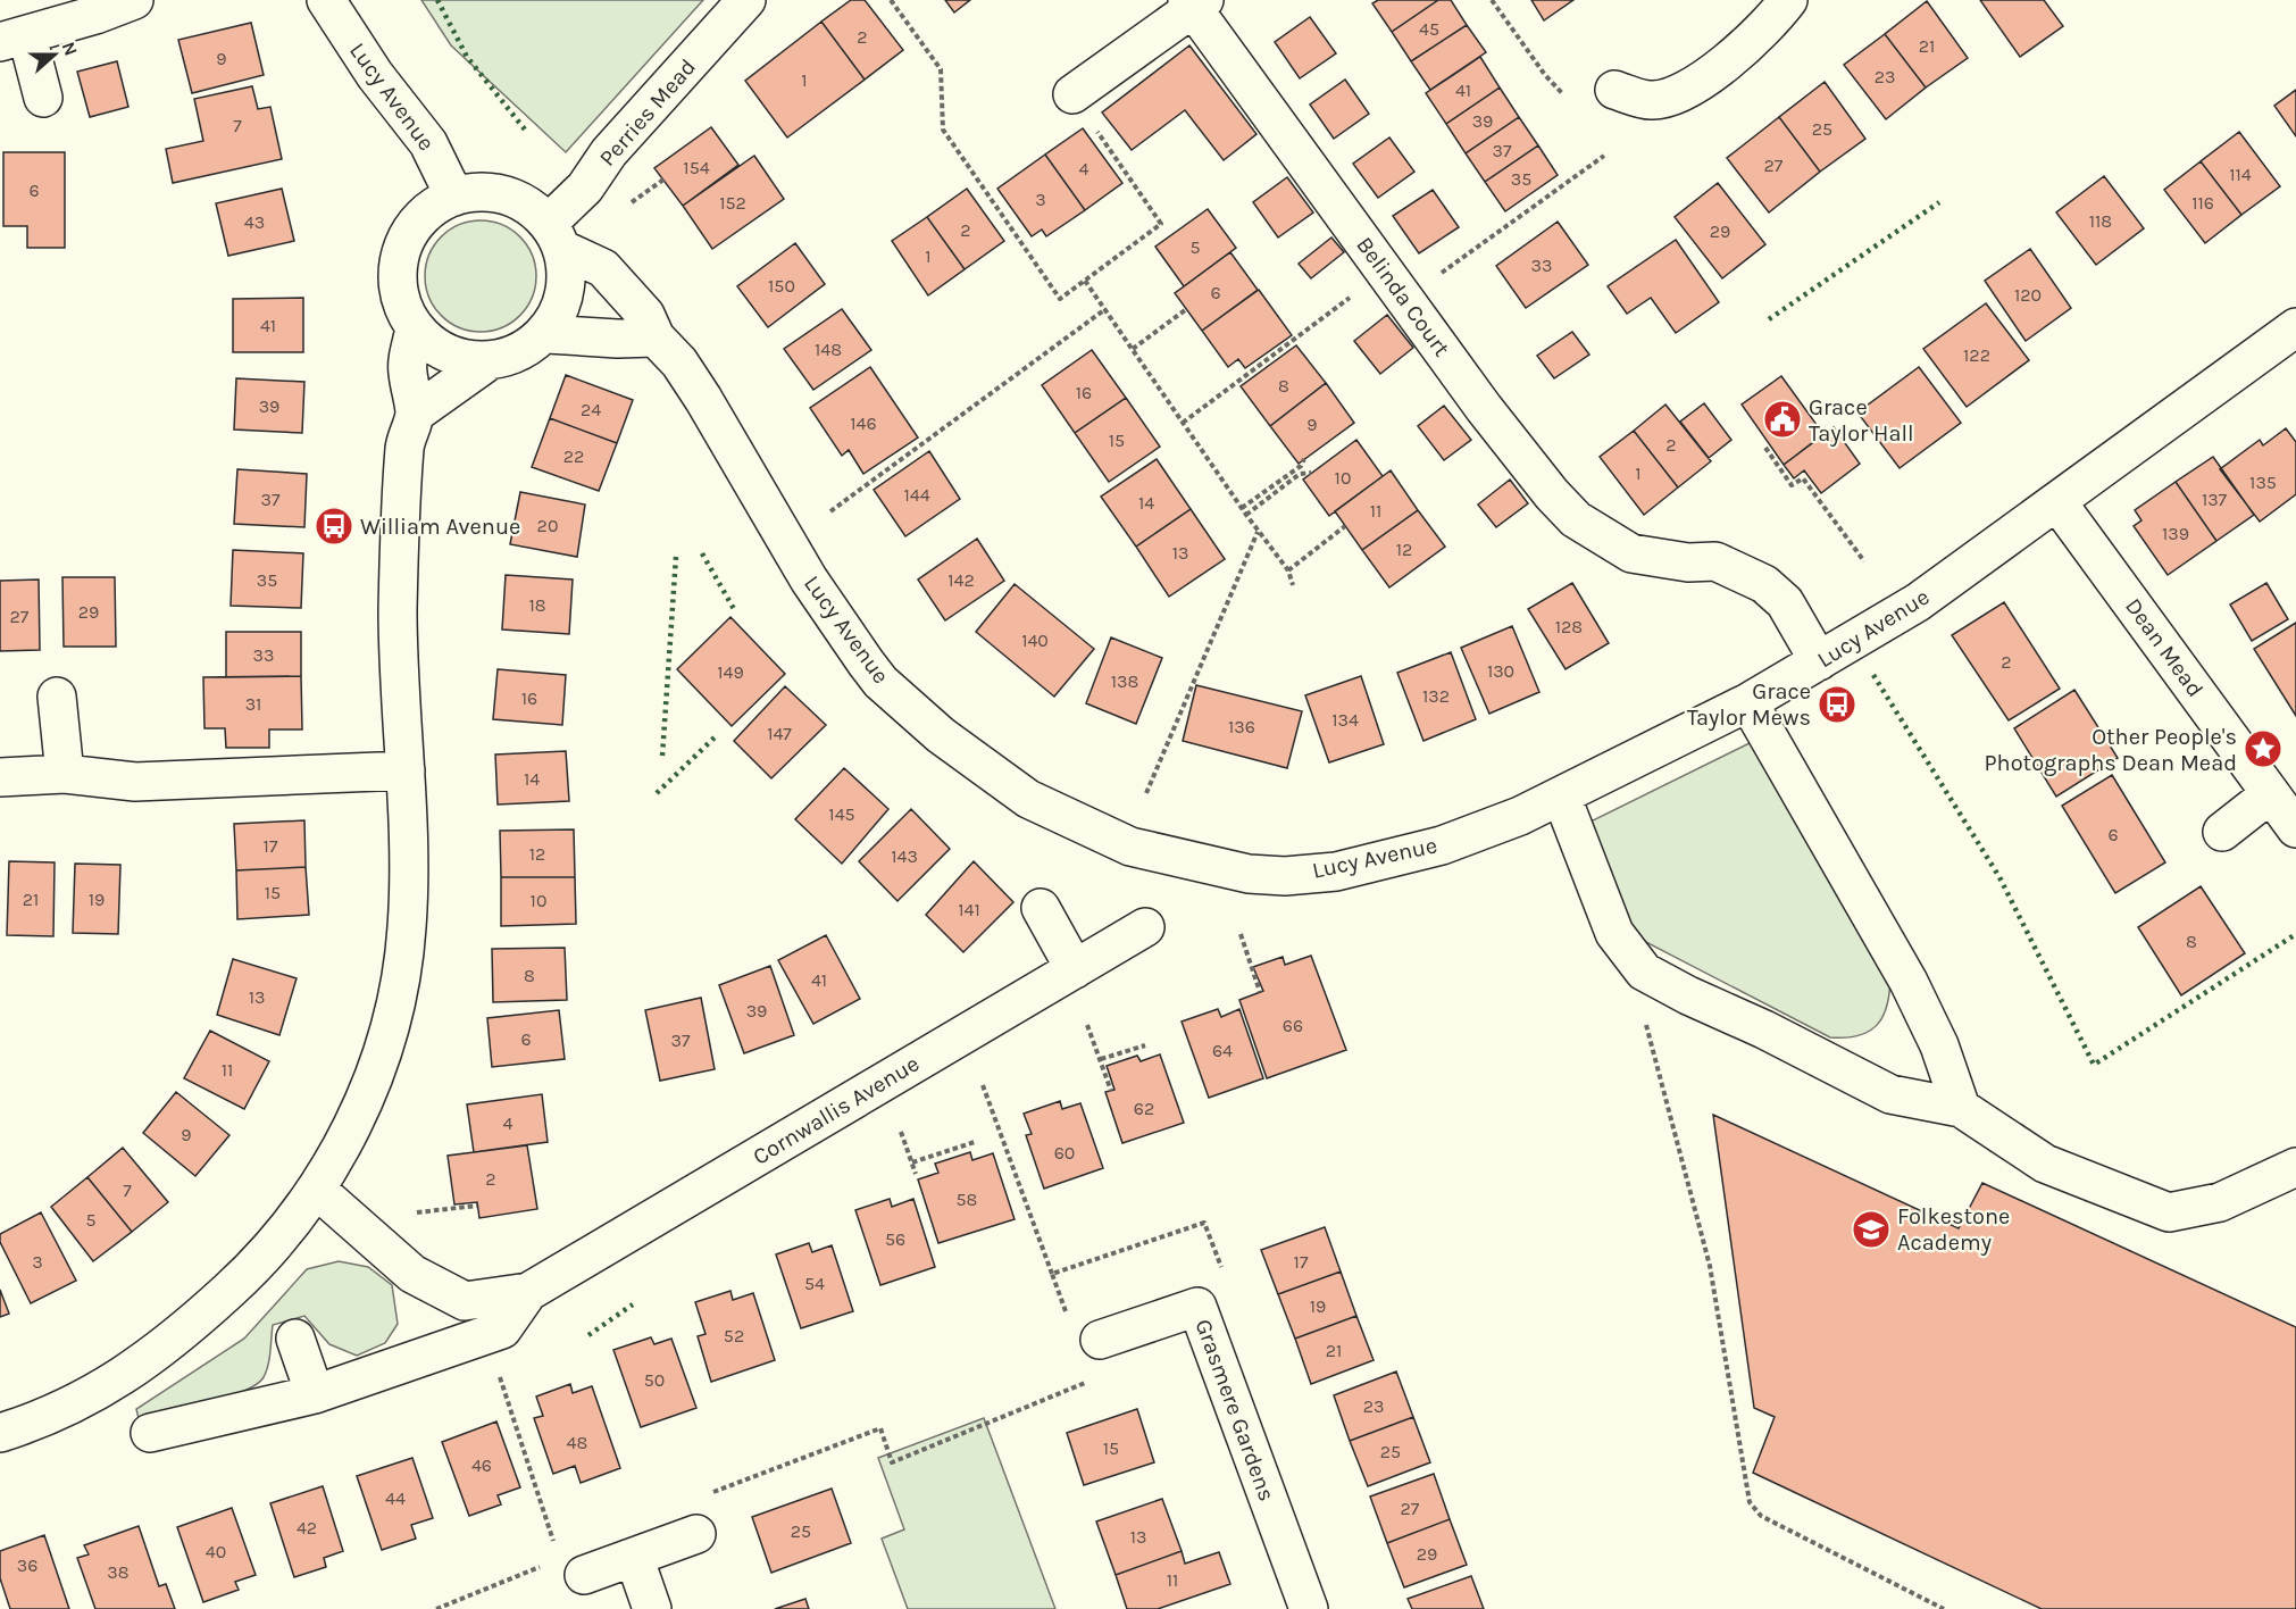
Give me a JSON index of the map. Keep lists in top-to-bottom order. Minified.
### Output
{"streets":{"street":["Lucy Avenue","Perries Mead","Belinda Court","Dean Mead","Cornwallis Avenue","Grasmere Gardens"]},"crossings":[["Lucy Avenue","Perries Mead"],["Lucy Avenue","Belinda Court"],["Lucy Avenue","Dean Mead"]],"places":{"public building":["Grace Taylor Hall"],"bus stop":["William Avenue","Grace Taylor Mews"],"place":["Other People's Photographs Dean Mead"],"school or university":["Folkestone Academy"]},"house_numbers":["45","2","21","9","23","1","41","39","7","25","37","27","154","4","114","35","6","3","152","116","118","43","2","29","5","1","33","150","6","120","41","148","122","8","16","39","24","146","9","15","2","22","1","10","135","144","37","137","14","11","20","139","12","13","35","142","18","29","27","128","140","33","2","130","149","138","132","16","31","134","136","147","14","145","6","17","12","143","15","21","19","10","141","8","8","41","13","39","66","6","37","64","11","62","4","9","60","2","7","58","5","56","3","17","54","19","52","21","50","23","48","15","25","46","44","27","42","25","13","40","29","36","38","11"],"north":"right"}
